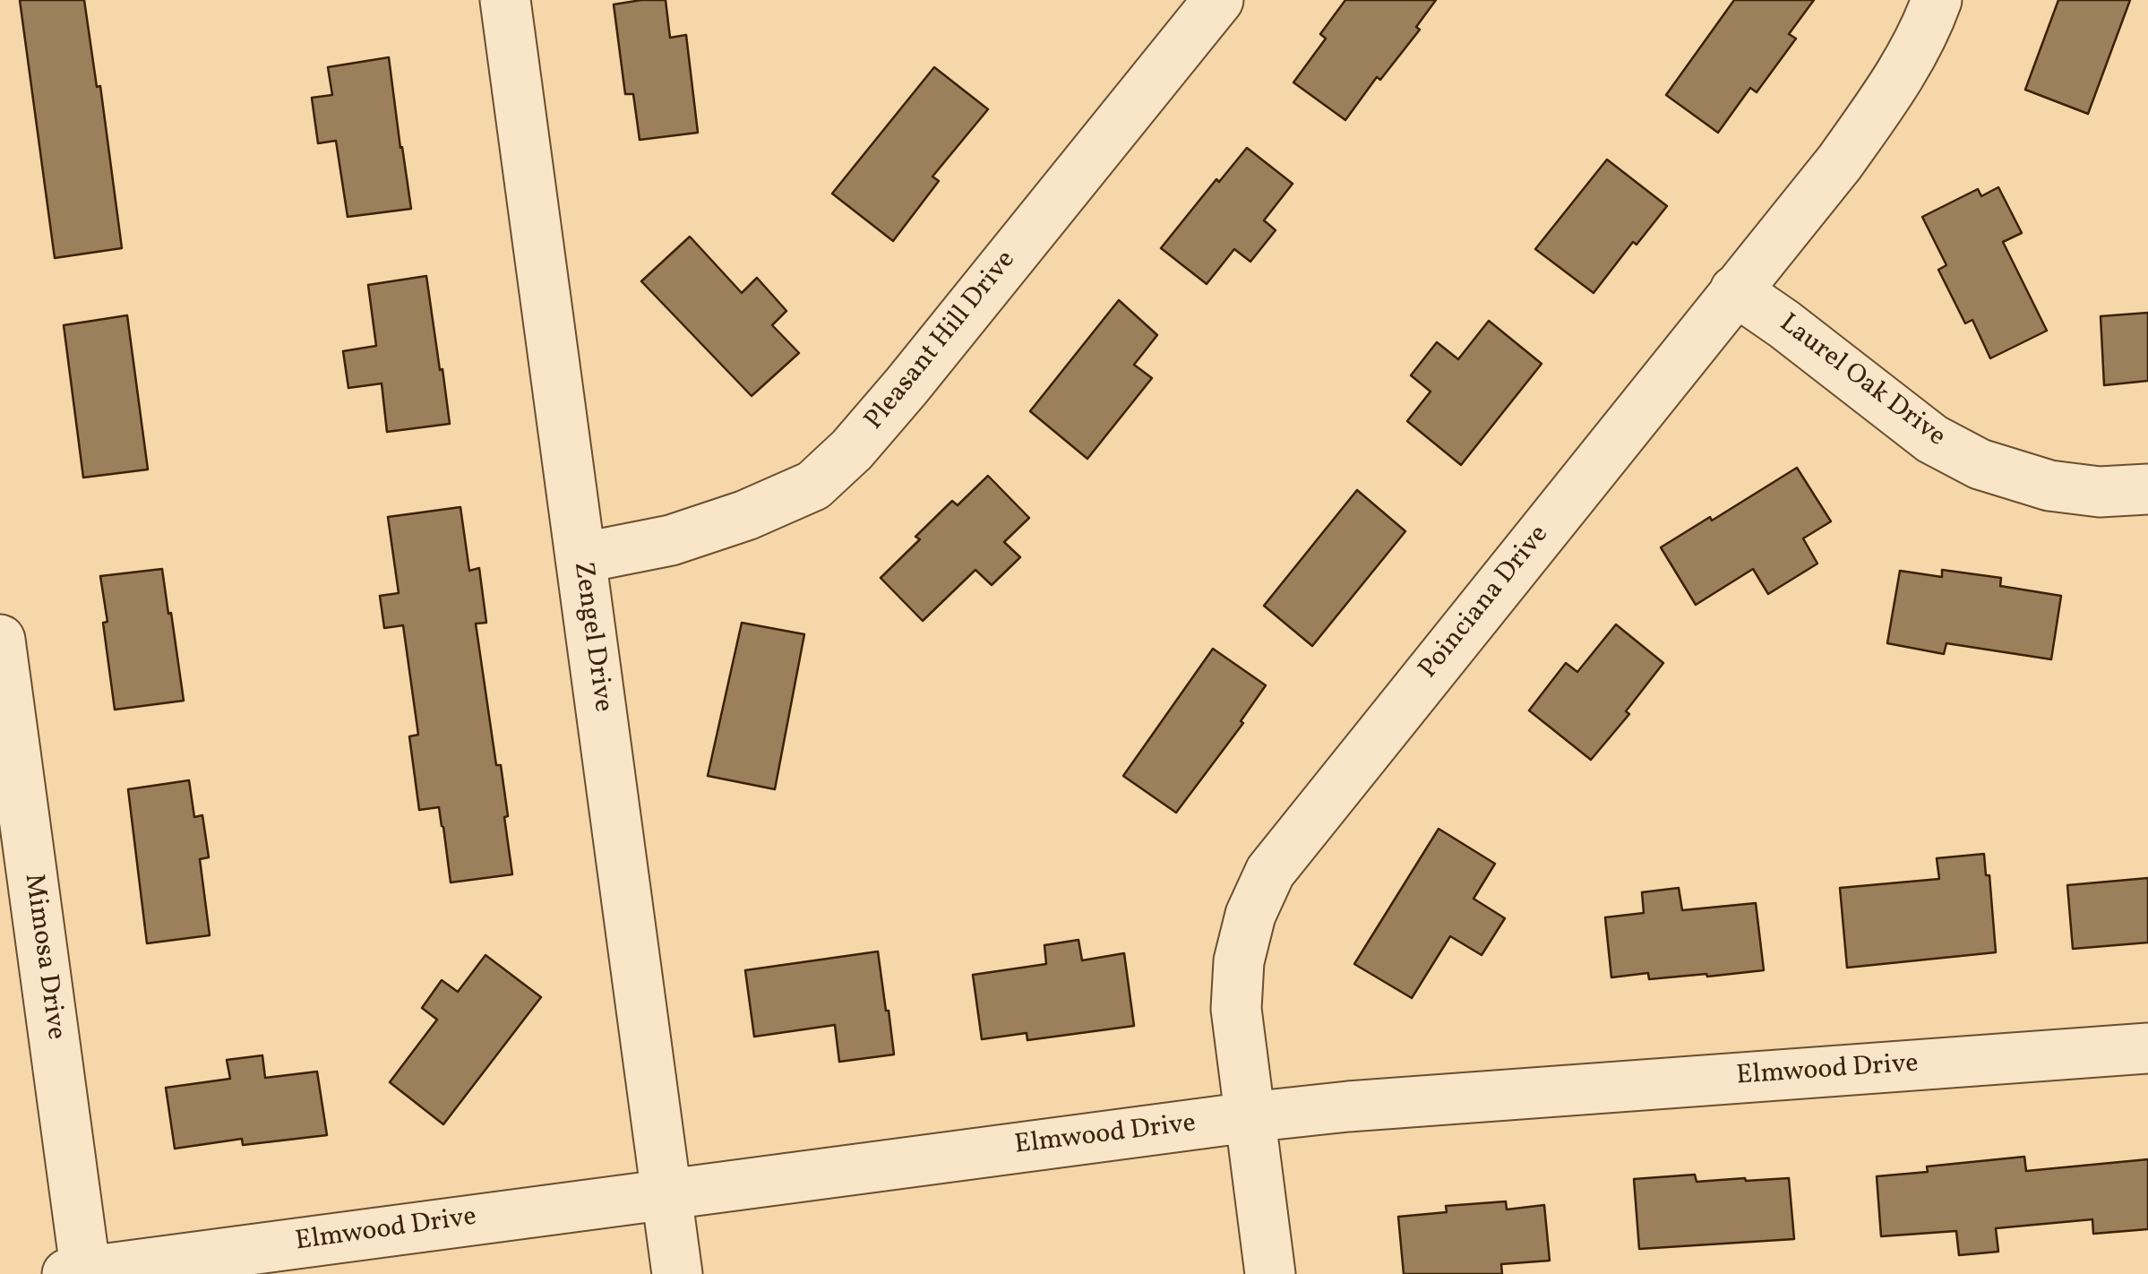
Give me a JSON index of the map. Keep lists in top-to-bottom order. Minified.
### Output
{"streets":{"street":["Pleasant Hill Drive","Laurel Oak Drive","Poinciana Drive","Zengel Drive","Mimosa Drive","Elmwood Drive"]},"crossings":[["Pleasant Hill Drive","Zengel Drive"],["Laurel Oak Drive","Poinciana Drive"],["Poinciana Drive","Elmwood Drive"],["Zengel Drive","Elmwood Drive"],["Mimosa Drive","Elmwood Drive"]]}
